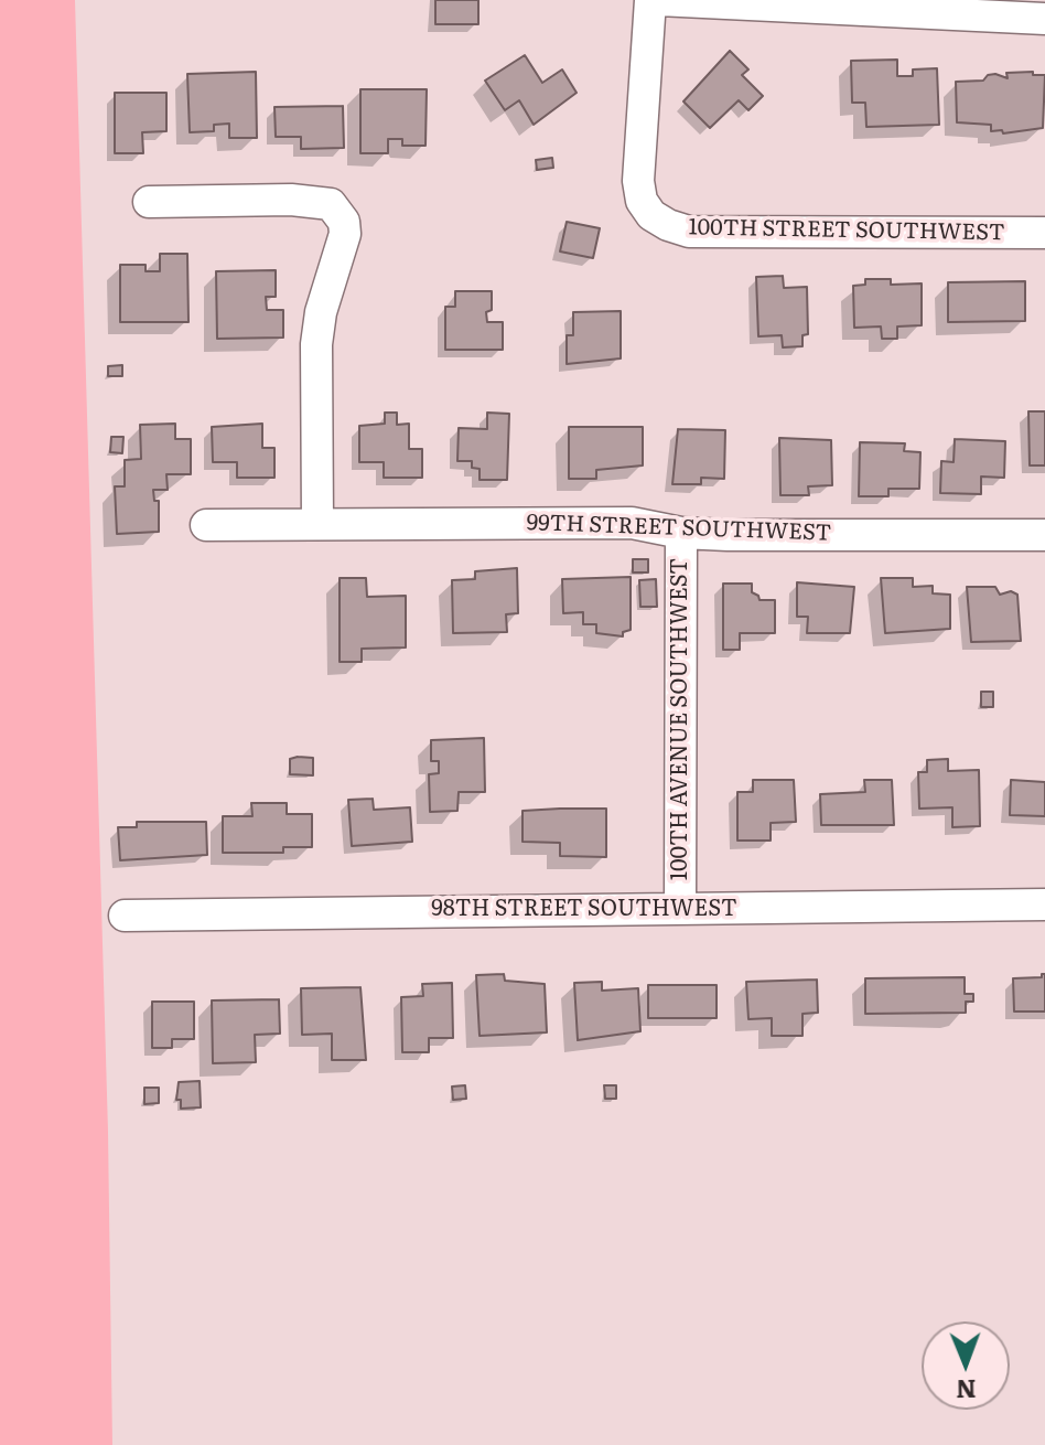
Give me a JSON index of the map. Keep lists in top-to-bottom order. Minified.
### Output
{"streets":{"street":["100TH STREET SOUTHWEST","99TH STREET SOUTHWEST","100TH AVENUE SOUTHWEST","98TH STREET SOUTHWEST"]},"crossings":[["99TH STREET SOUTHWEST","100TH AVENUE SOUTHWEST"],["100TH AVENUE SOUTHWEST","98TH STREET SOUTHWEST"]],"north":"bottom"}
